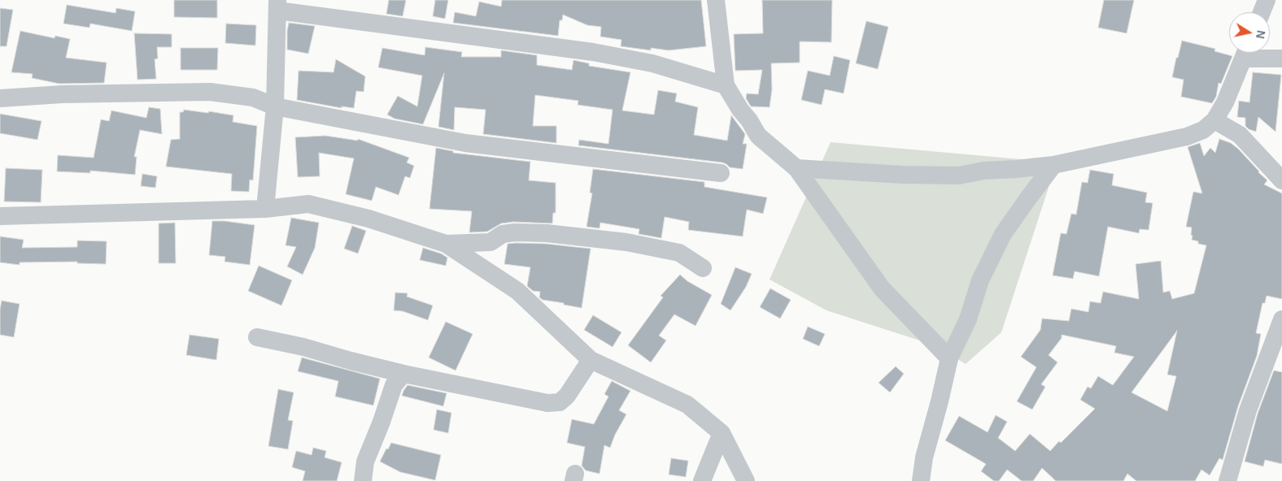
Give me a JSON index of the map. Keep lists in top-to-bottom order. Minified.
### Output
{"north":"right"}
